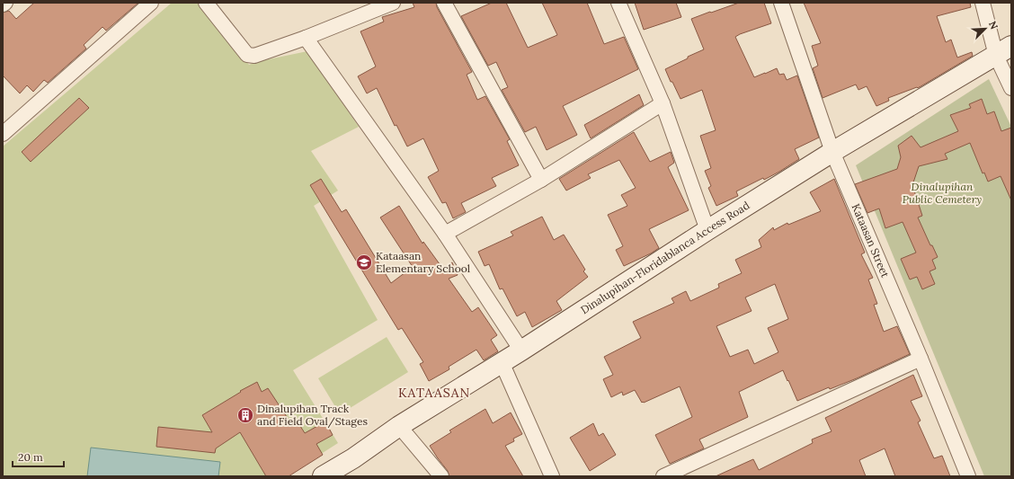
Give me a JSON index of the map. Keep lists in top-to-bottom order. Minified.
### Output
{"streets":{"main road":["Dinalupihan-Floridablanca Access Road"],"street":["Kataasan Street"]},"crossings":[["Kataasan Street","Dinalupihan-Floridablanca Access Road"]],"districts":["KATAASAN"],"parks":["Dinalupihan Public Cemetery"],"places":{"school or university":["Kataasan Elementary School"],"building":["Dinalupihan Track and Field Oval/Stages"]},"scale_bar":"20 m","north":"top right"}
